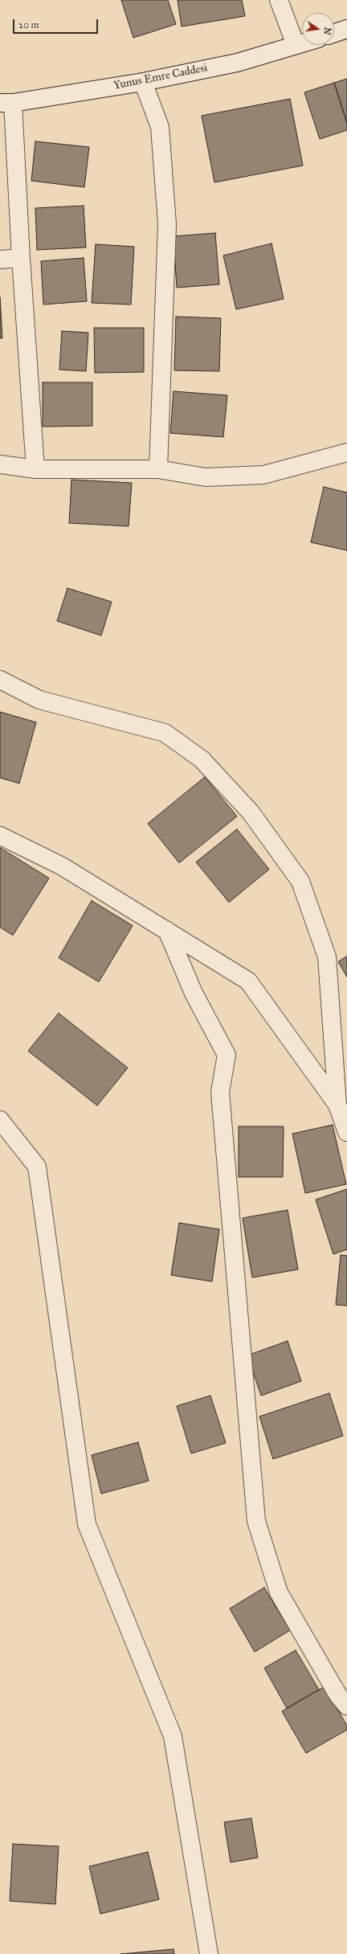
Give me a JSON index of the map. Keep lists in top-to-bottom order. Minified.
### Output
{"streets":{"street":["Yunus Emre Caddesi"]},"scale_bar":"20 m","north":"right"}
